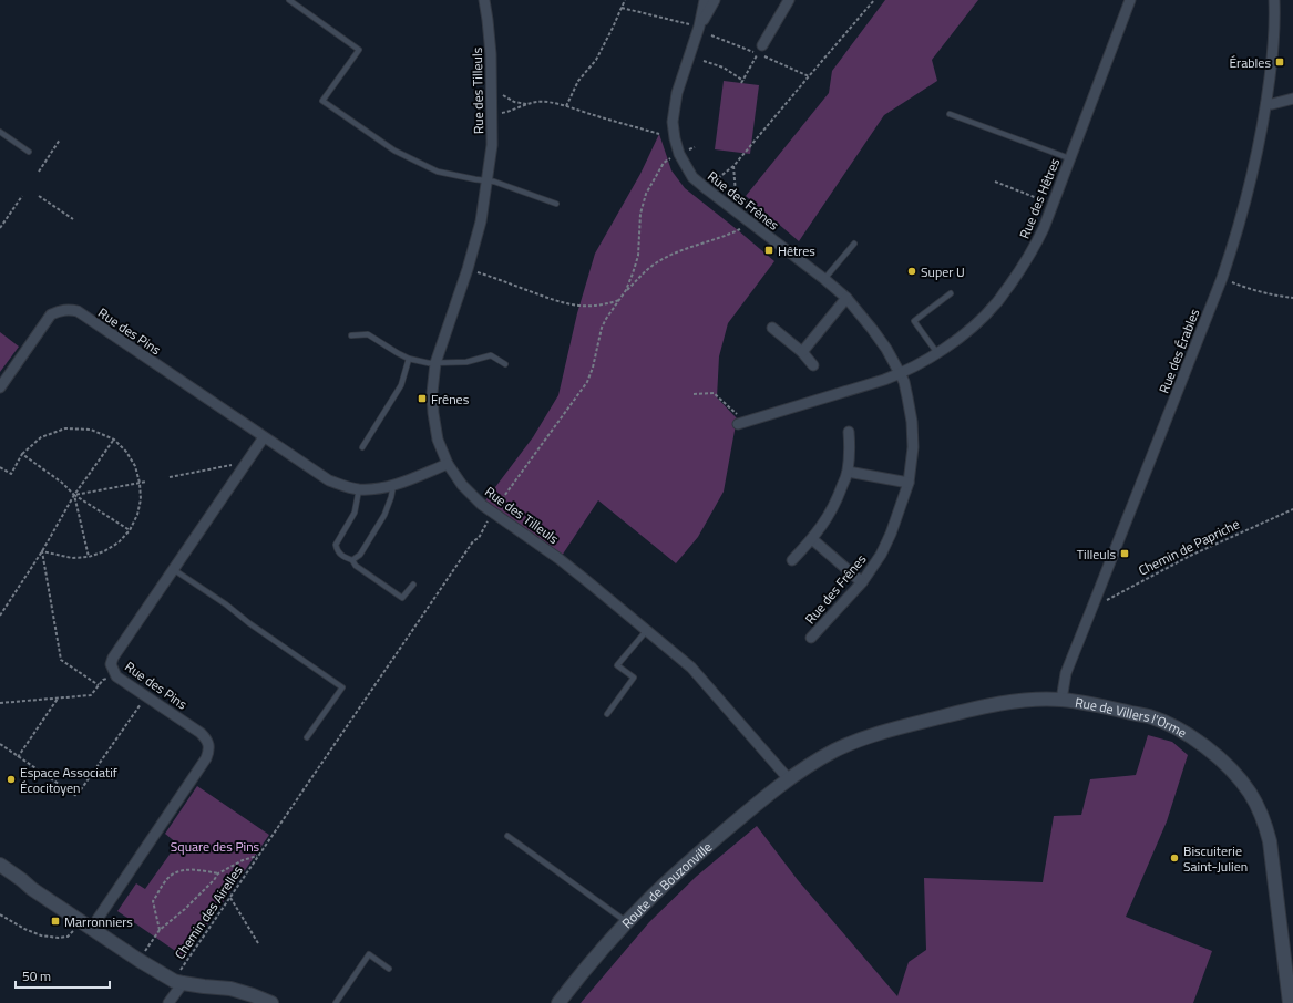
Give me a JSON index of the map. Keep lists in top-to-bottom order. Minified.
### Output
{"streets":{"main road":["Rue de Villers l'Orme","Route de Bouzonville"],"street":["Rue des Tilleuls","Rue des Hêtres","Rue des Frênes","Rue des Pins","Rue des Érables"],"path":["Chemin de Papriche","Chemin des Airelles"]},"crossings":[["Rue des Tilleuls","Rue des Pins"],["Rue des Tilleuls","Rue de Villers l'Orme"],["Rue des Tilleuls","Route de Bouzonville"],["Rue des Hêtres","Rue des Frênes"],["Rue des Érables","Chemin de Papriche"],["Rue des Érables","Rue de Villers l'Orme"],["Rue de Villers l'Orme","Route de Bouzonville"]],"parks":["Square des Pins"],"places":{"transit":["Érables","Hêtres","Frênes","Tilleuls","Marronniers"],"other":["Super U","Espace Associatif Écocitoyen","Biscuiterie Saint-Julien"]},"scale_bar":"50 m"}
